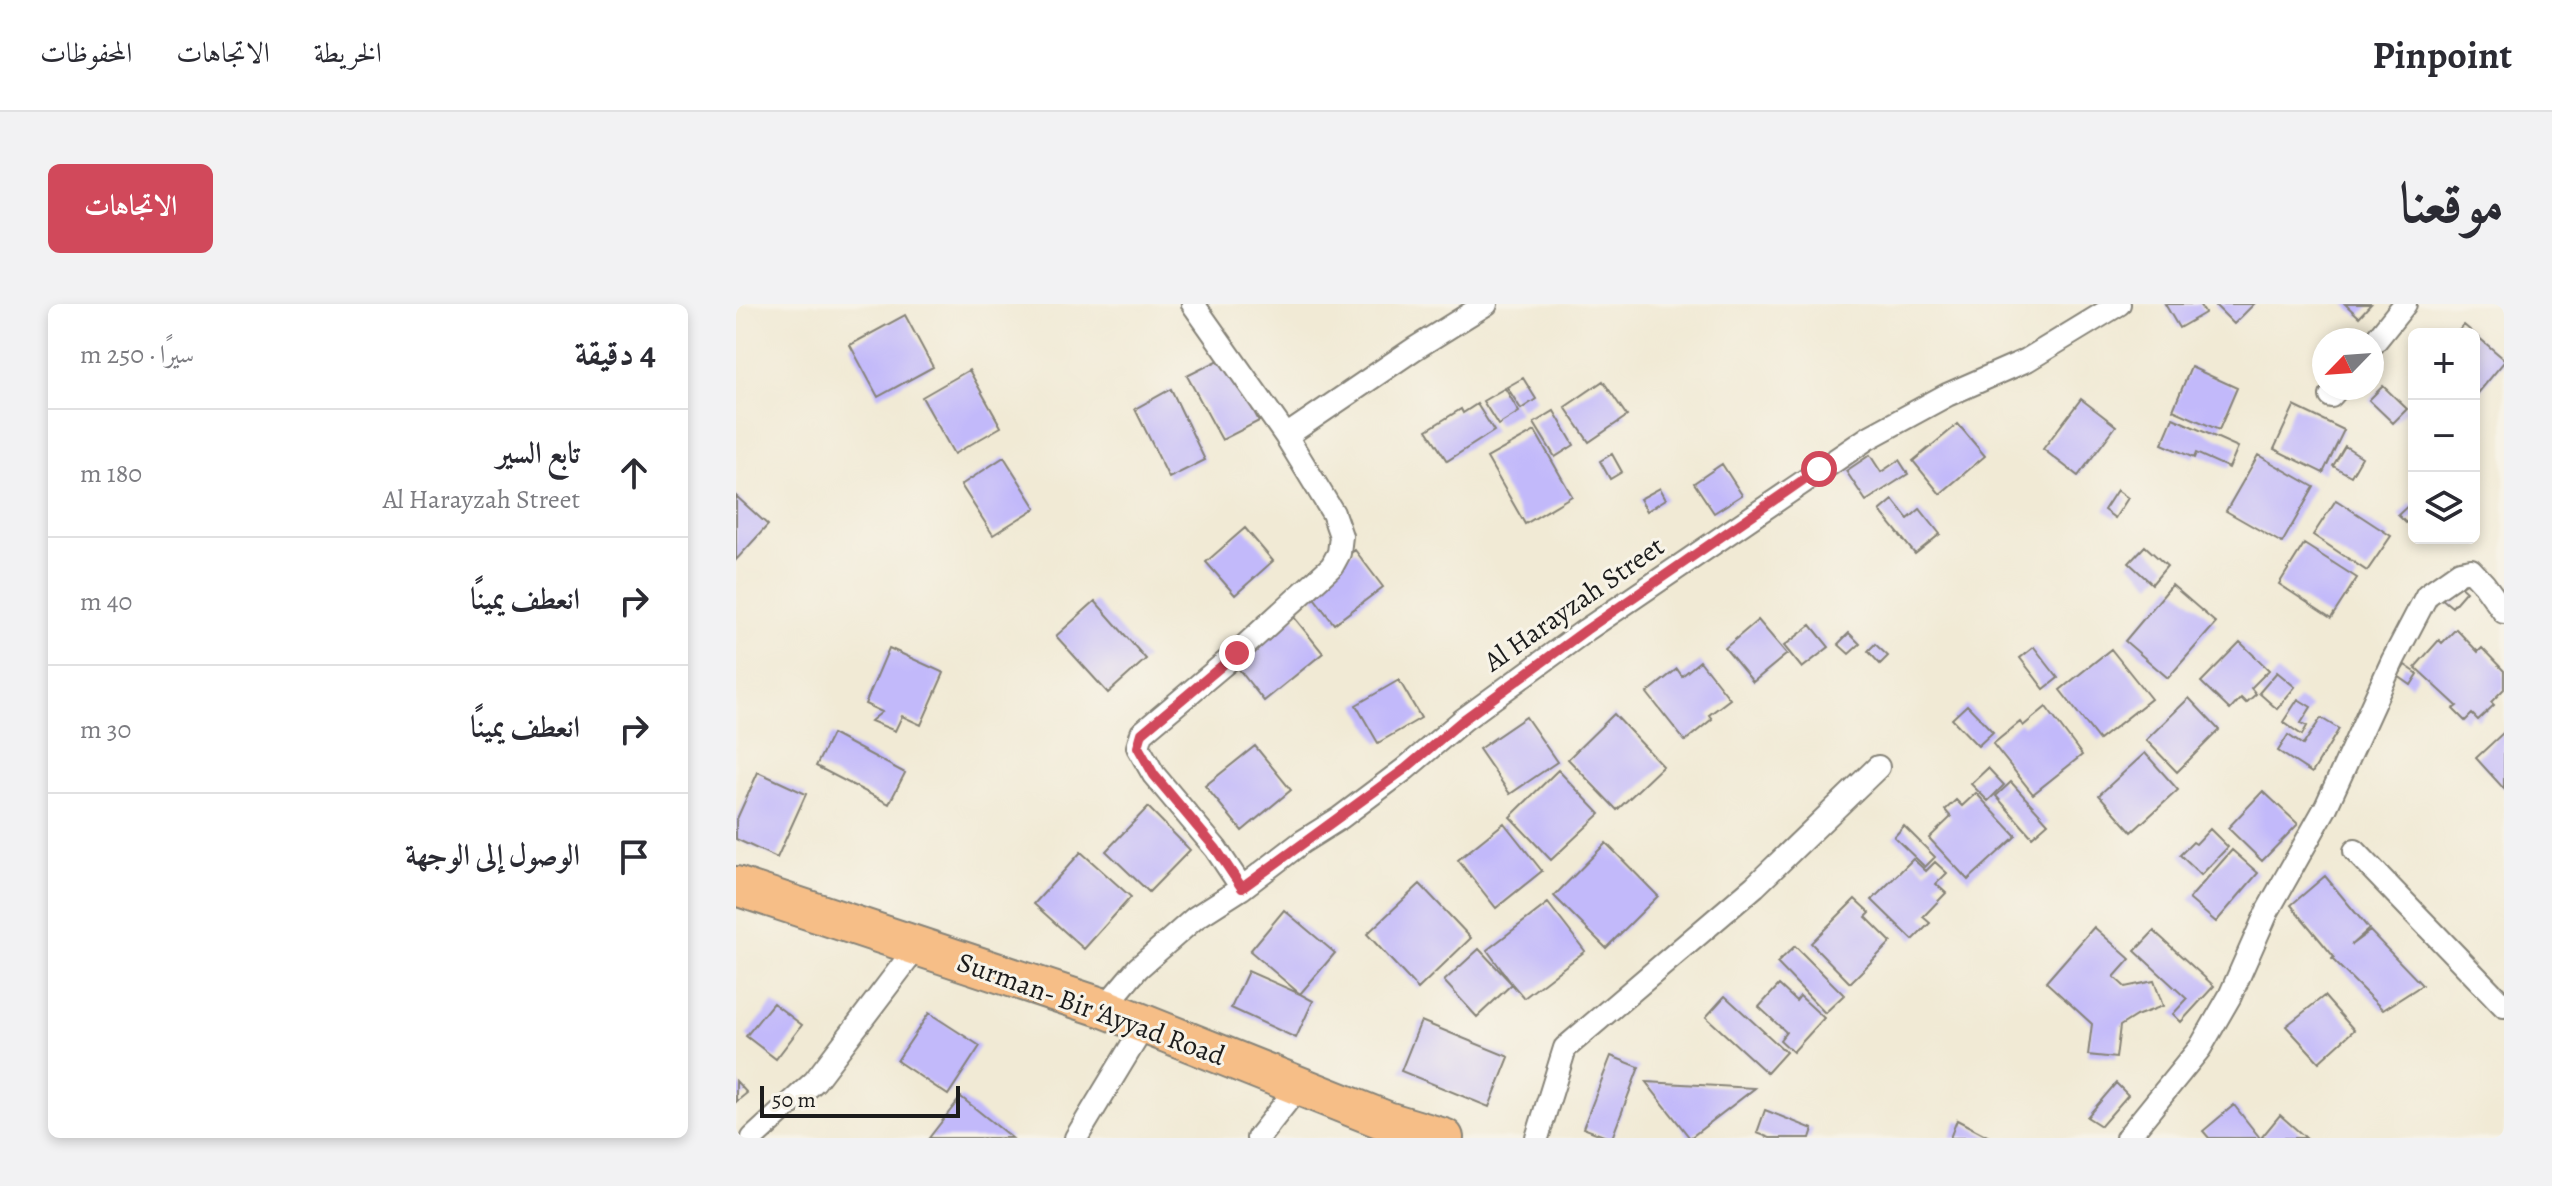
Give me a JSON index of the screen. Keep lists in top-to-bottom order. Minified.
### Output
{"streets":{"highway":["Surman- Bir ‘Ayyad Road"],"street":["Al Harayzah Street"]},"crossings":[["Al Harayzah Street","Surman- Bir ‘Ayyad Road"]],"scale_bar":"50 m","north":"bottom left","page":{"header":"Pinpoint","nav":["الخريطة","الاتجاهات","المحفوظات"],"title":"موقعنا","buttons":"الاتجاهات","heading":["4 دقيقة","سيرًا · 250 m"],"map_buttons":["+","−"],"list":[["تابع السير","Al Harayzah Street","180 m"],["انعطف يمينًا","40 m"],["انعطف يمينًا","30 m"],"الوصول إلى الوجهة"],"scale":"50 m"}}
